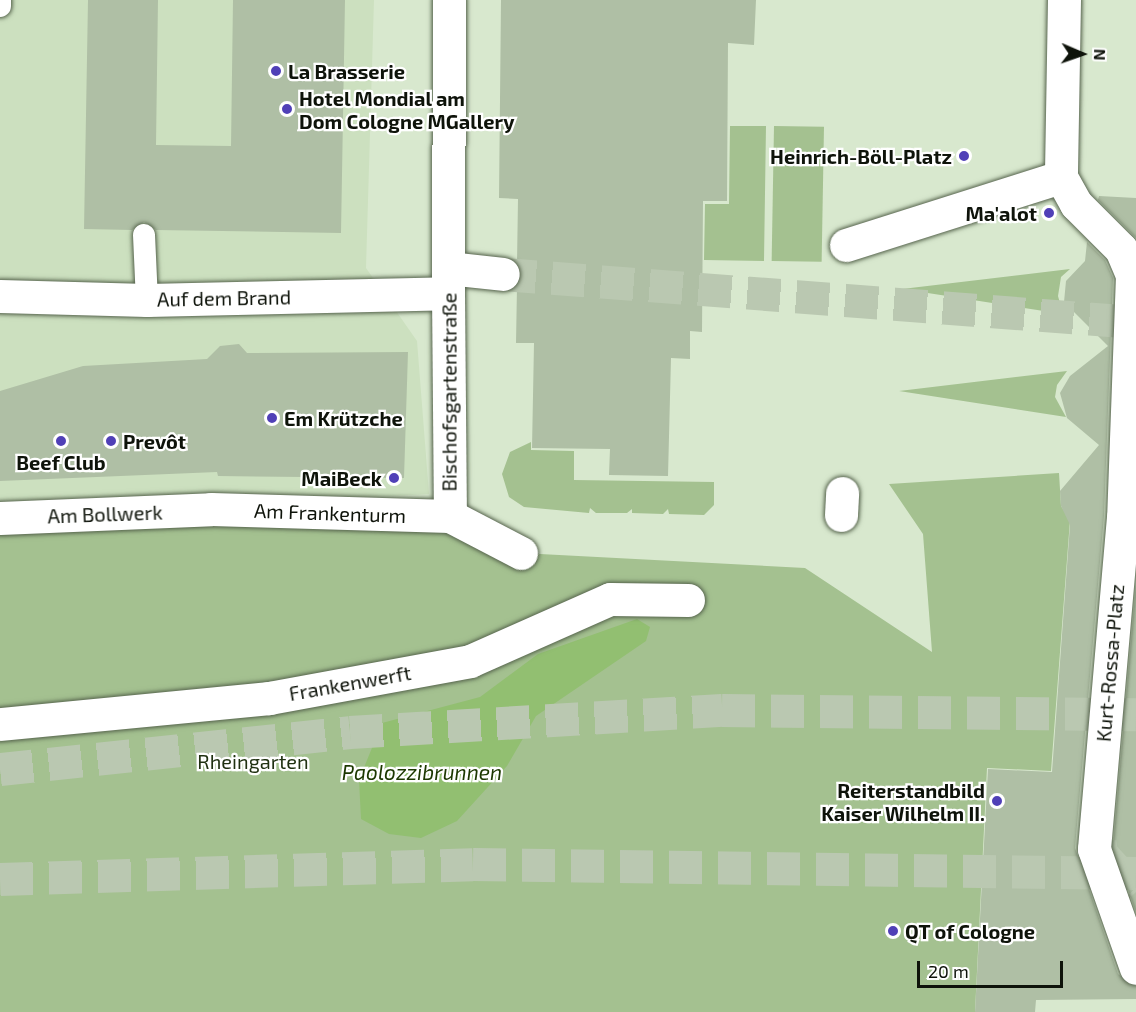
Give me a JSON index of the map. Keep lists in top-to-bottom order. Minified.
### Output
{"streets":{"street":["Auf dem Brand","Bischofsgartenstraße","Am Frankenturm","Am Bollwerk","Kurt-Rossa-Platz","Frankenwerft"]},"crossings":[["Auf dem Brand","Bischofsgartenstraße"],["Bischofsgartenstraße","Am Frankenturm"],["Am Frankenturm","Am Bollwerk"]],"water":["Paolozzibrunnen"],"parks":["Rheingarten"],"places":["La Brasserie","Hotel Mondial am Dom Cologne MGallery","Heinrich-Böll-Platz","Ma'alot","Em Krützche","Beef Club","Prevôt","MaiBeck","Reiterstandbild Kaiser Wilhelm II.","QT of Cologne"],"scale_bar":"20 m","north":"right"}
